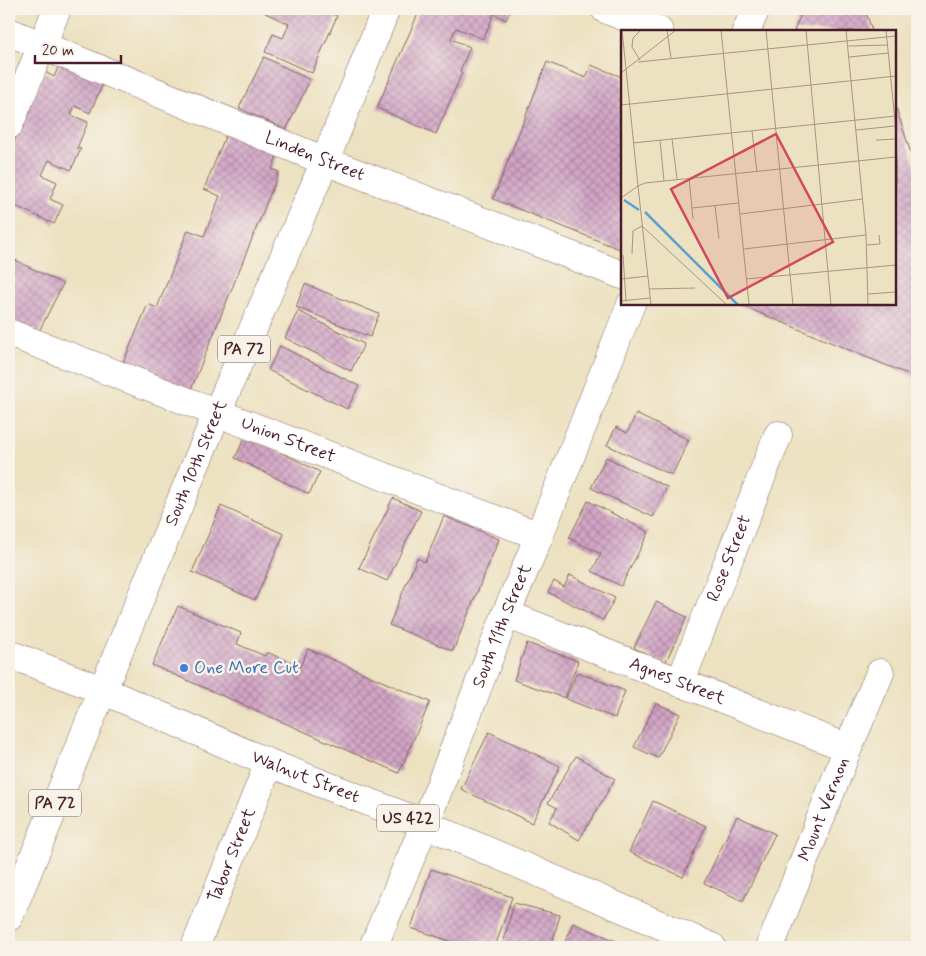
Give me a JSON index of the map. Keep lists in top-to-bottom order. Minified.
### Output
{"streets":{"main road":["Linden Street","PA 72","Union Street","South 10th Street","Rose Street","South 11th Street","Agnes Street","Walnut Street","Mount Vernon","US 422","Tabor Street"]},"crossings":[["Linden Street","South 10th Street"],["Union Street","South 10th Street"],["Union Street","South 11th Street"],["South 10th Street","Walnut Street"],["Rose Street","Agnes Street"],["South 11th Street","Agnes Street"],["South 11th Street","Walnut Street"],["Agnes Street","Mount Vernon"],["Walnut Street","Tabor Street"]],"places":["One More Cut"],"scale_bar":"20 m"}
